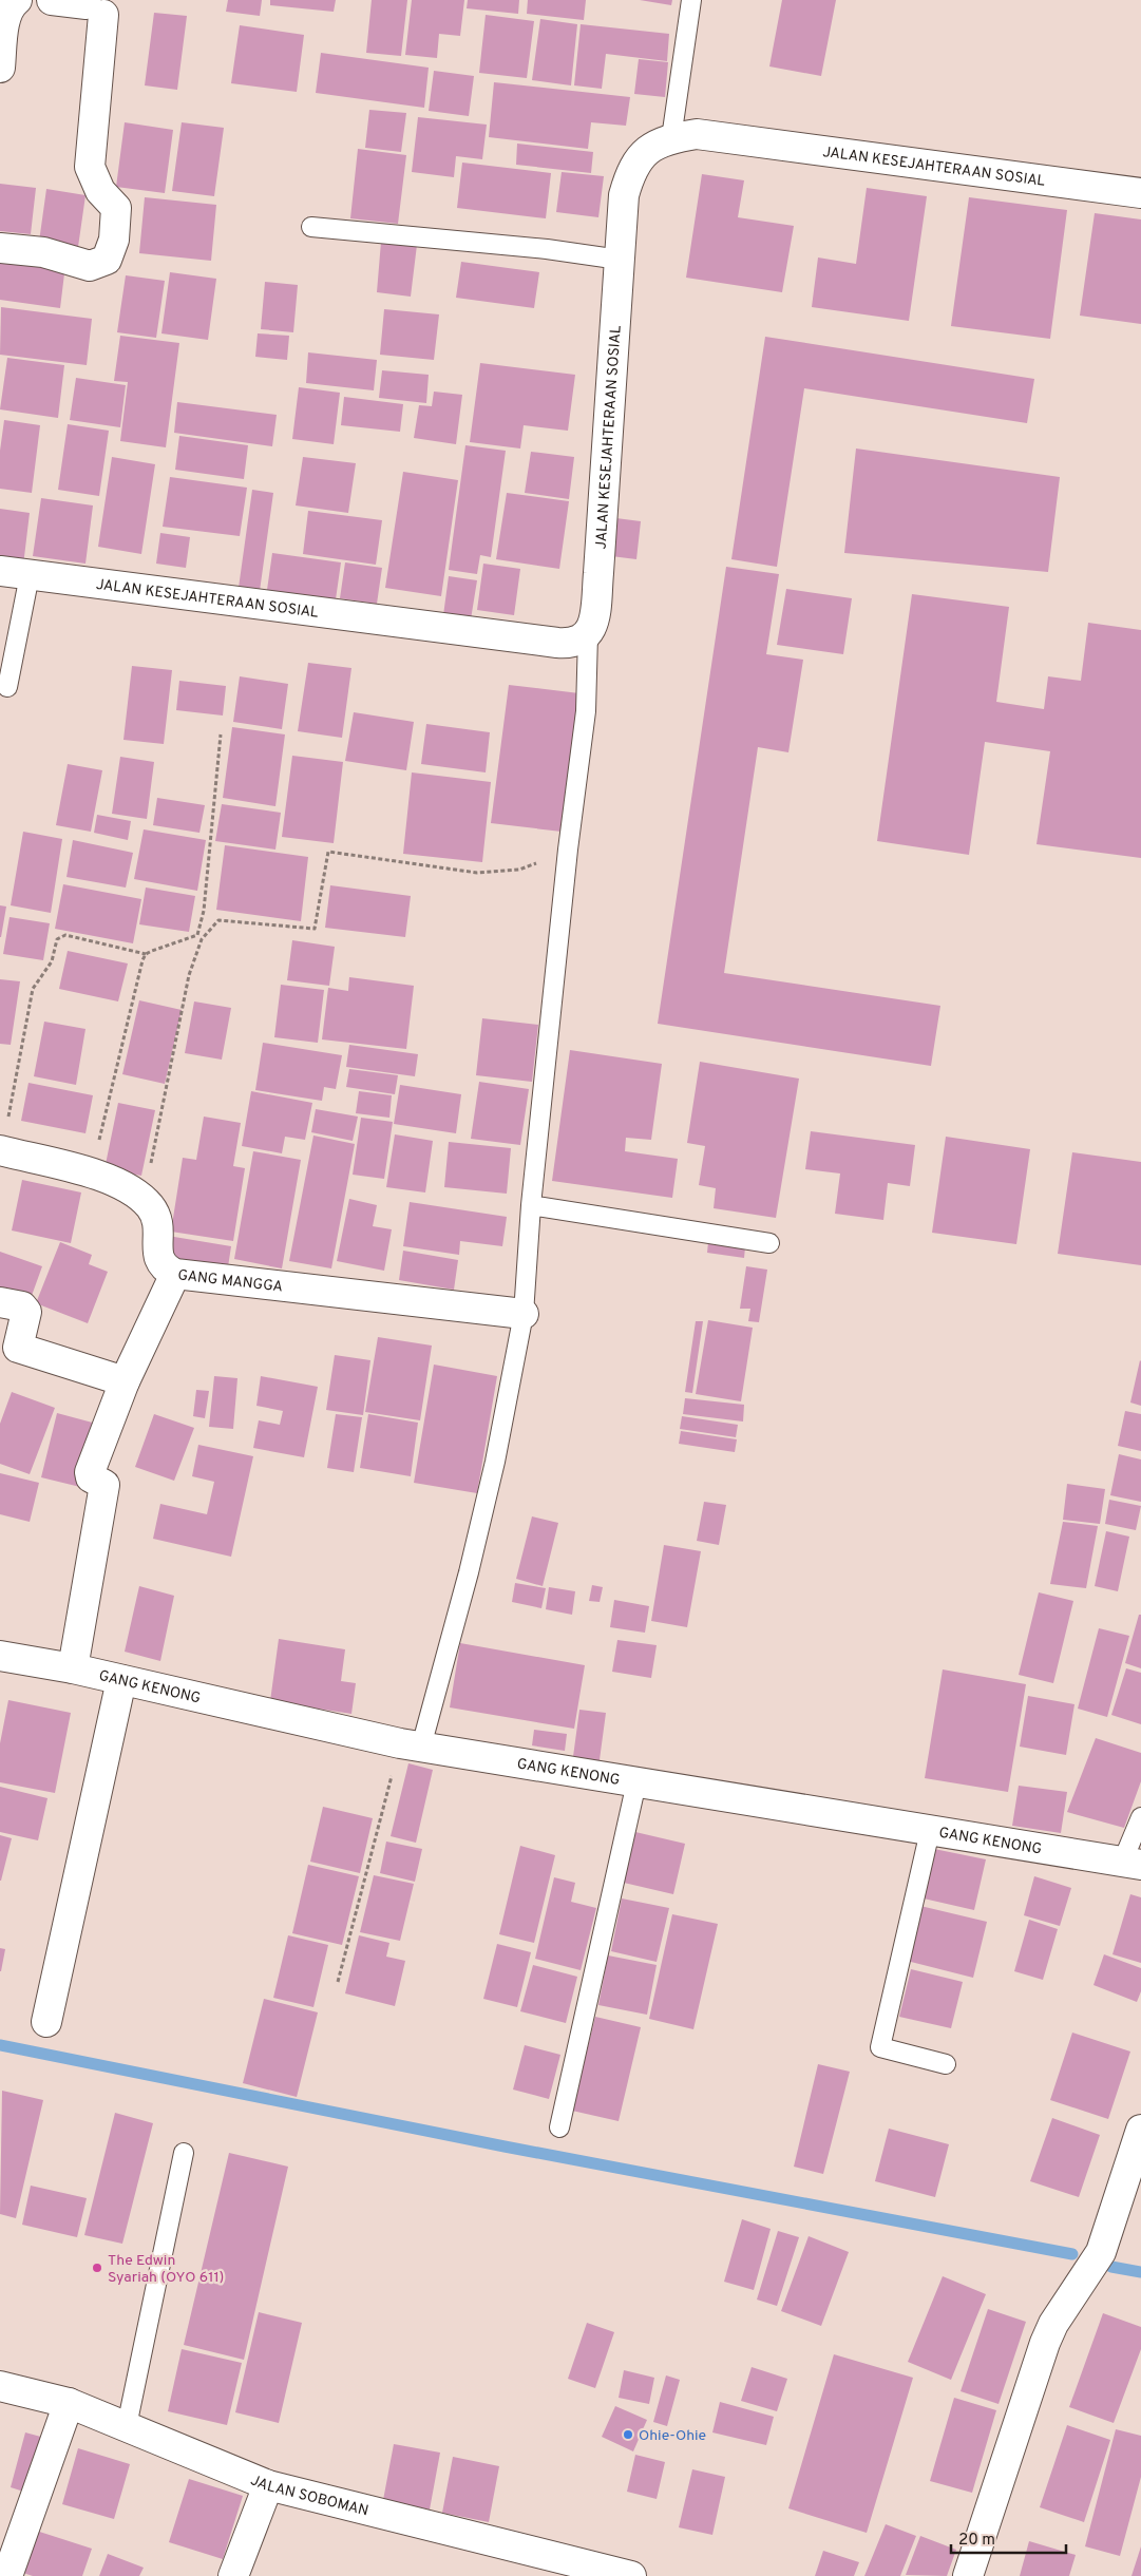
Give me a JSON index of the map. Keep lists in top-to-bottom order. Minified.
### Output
{"streets":{"street":["JALAN KESEJAHTERAAN SOSIAL","GANG MANGGA","GANG KENONG","JALAN SOBOMAN"]},"places":["The Edwin Syariah (OYO 611)","Ohie-Ohie"],"scale_bar":"20 m"}
